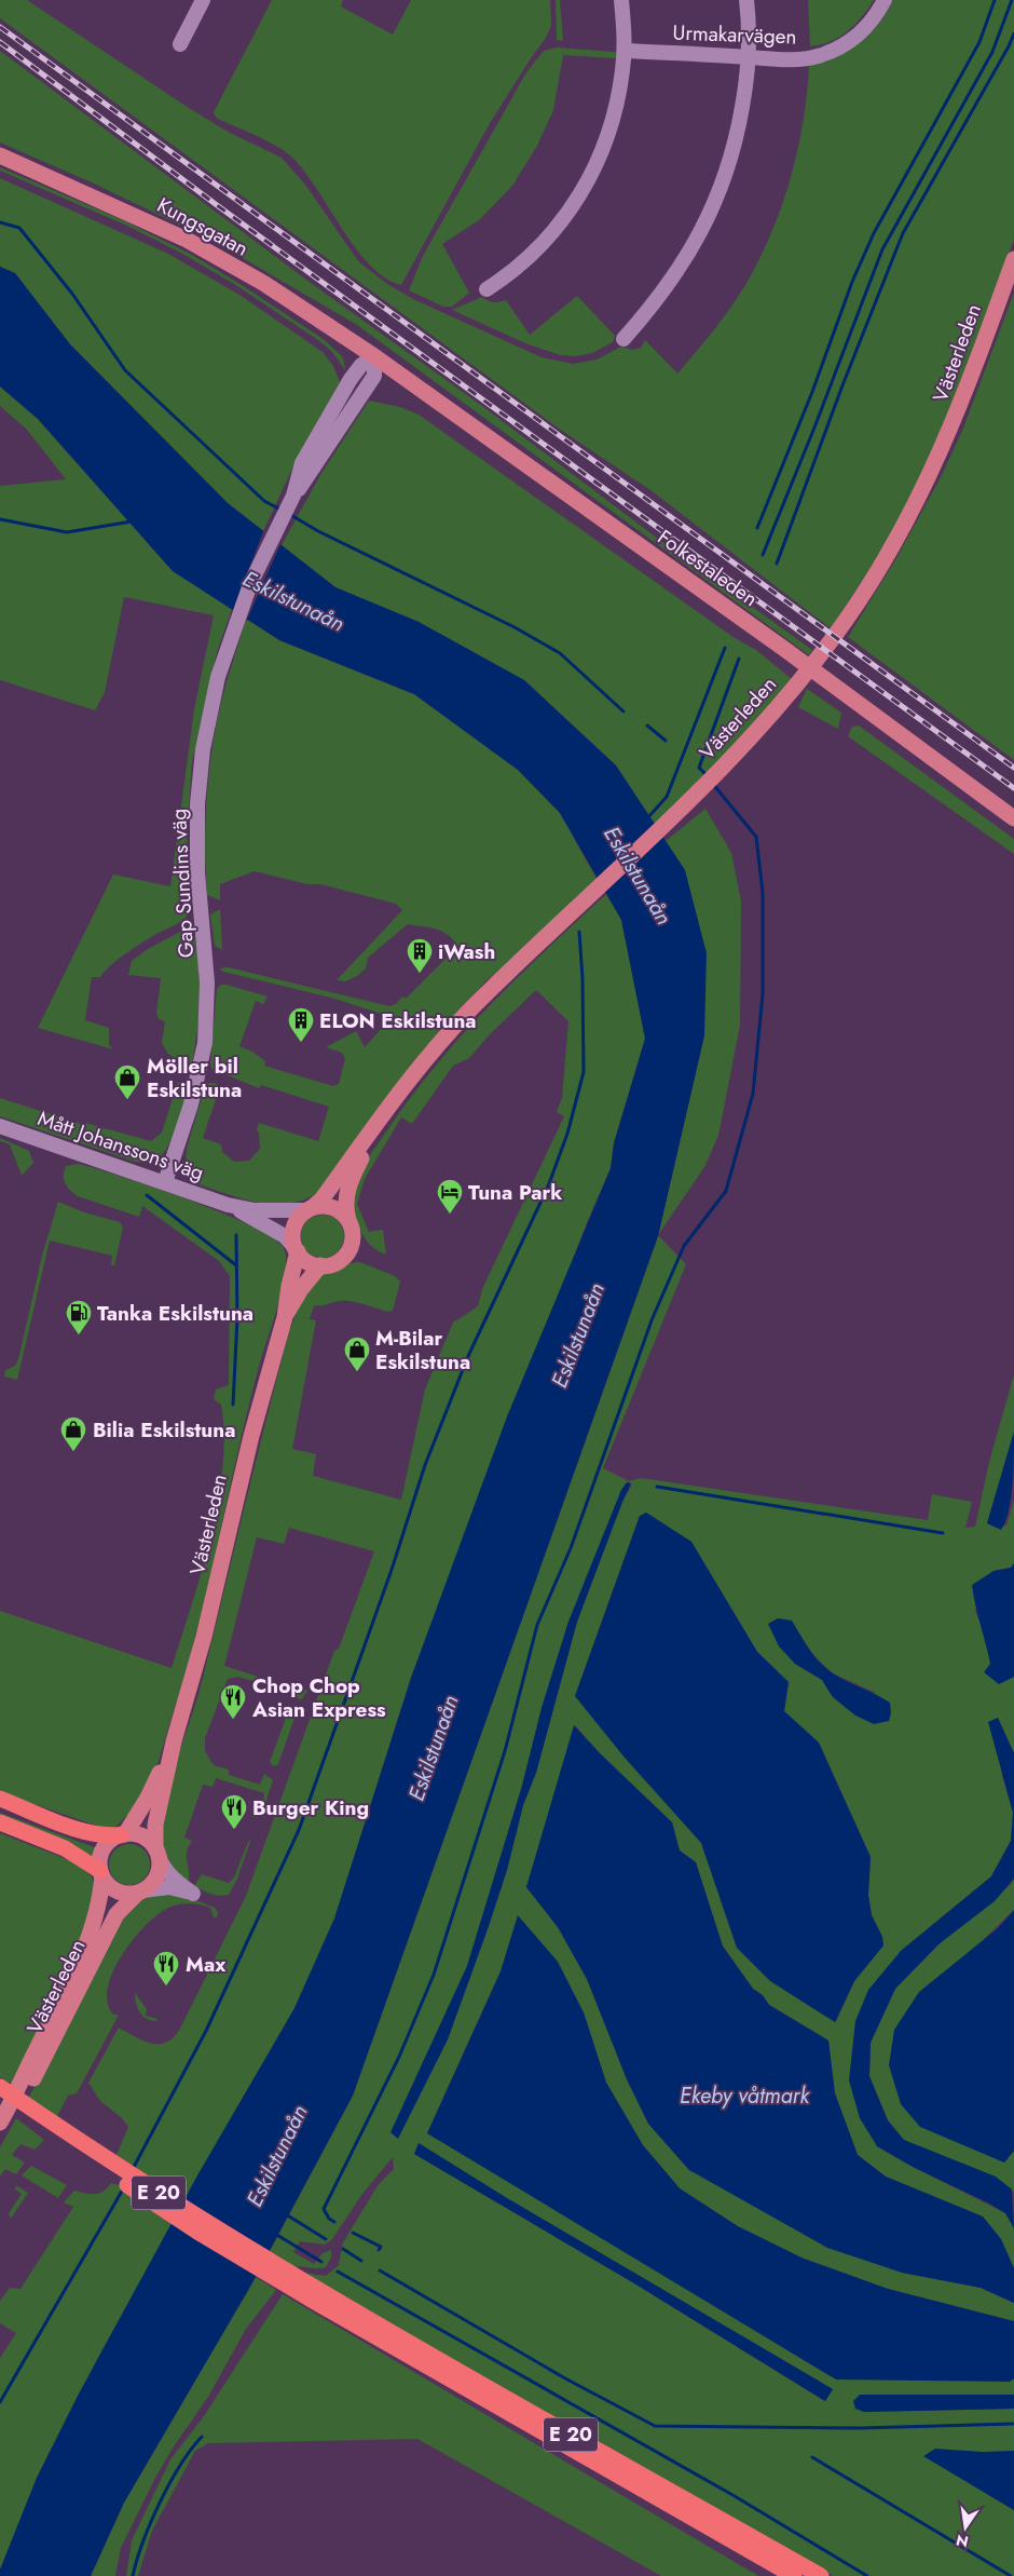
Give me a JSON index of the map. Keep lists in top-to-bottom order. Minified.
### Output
{"streets":{"highway":["E 20"],"main road":["Kungsgatan","Västerleden","Folkestaleden"],"street":["Urmakarvägen","Gap Sundins väg","Mått Johanssons väg"]},"crossings":[["Kungsgatan","Folkestaleden"],["Kungsgatan","Gap Sundins väg"],["Västerleden","Mått Johanssons väg"],["Västerleden","E 20"],["Folkestaleden","Gap Sundins väg"],["Gap Sundins väg","Mått Johanssons väg"]],"water":["Eskilstunaån","Ekeby våtmark"],"places":{"building":["iWash","ELON Eskilstuna"],"shop":["Möller bil Eskilstuna","M-Bilar Eskilstuna","Bilia Eskilstuna"],"hotel":["Tuna Park"],"fuel station":["Tanka Eskilstuna"],"restaurant":["Chop Chop Asian Express","Burger King","Max"]},"north":"bottom"}
